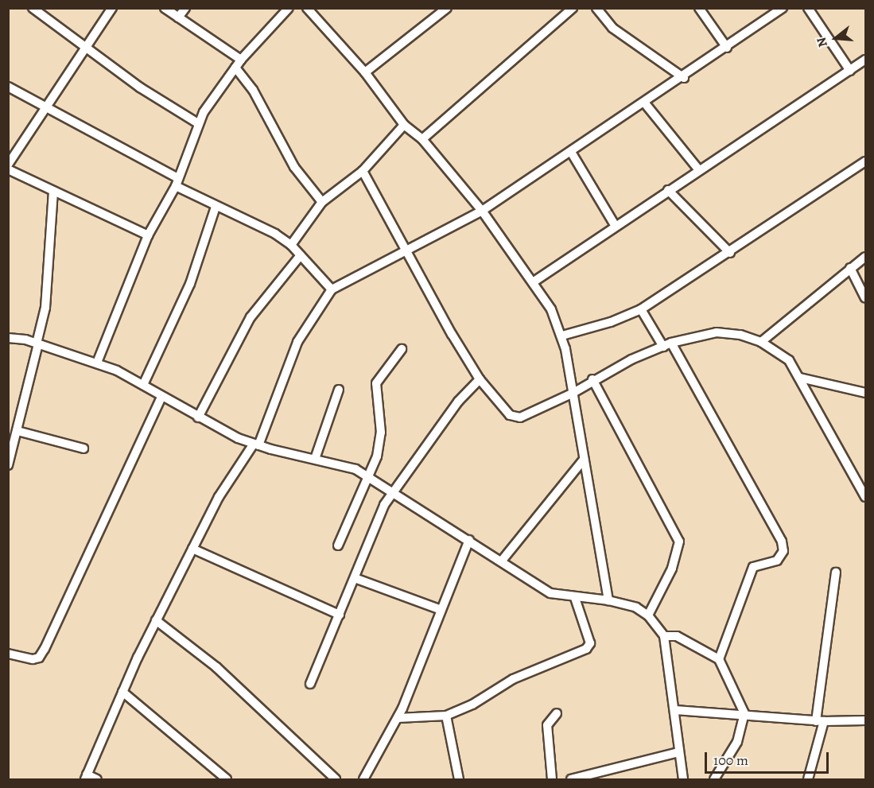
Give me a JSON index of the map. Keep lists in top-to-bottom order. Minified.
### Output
{"scale_bar":"100 m","north":"left"}
